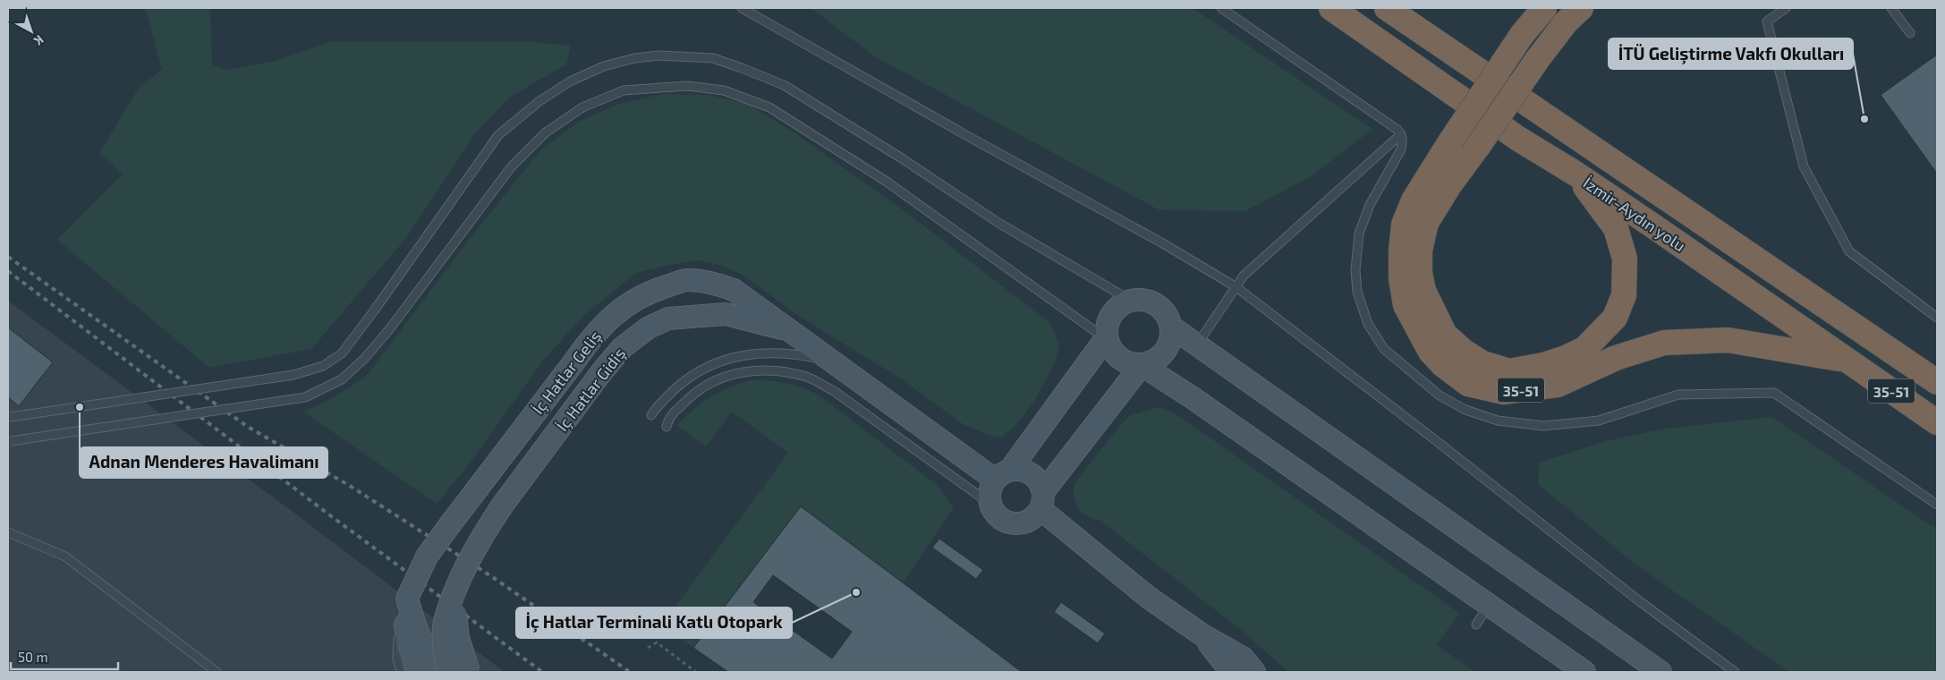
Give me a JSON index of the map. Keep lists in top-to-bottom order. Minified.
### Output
{"streets":{"highway":["İzmir-Aydın yolu","35-51"],"street":["İç Hatlar Geliş","İç Hatlar Gidiş"]},"crossings":[["İzmir-Aydın yolu","35-51"],["İç Hatlar Geliş","İç Hatlar Gidiş"]],"places":["İTÜ Geliştirme Vakfı Okulları","Adnan Menderes Havalimanı","İç Hatlar Terminali Katlı Otopark"],"scale_bar":"50 m","north":"bottom right"}
